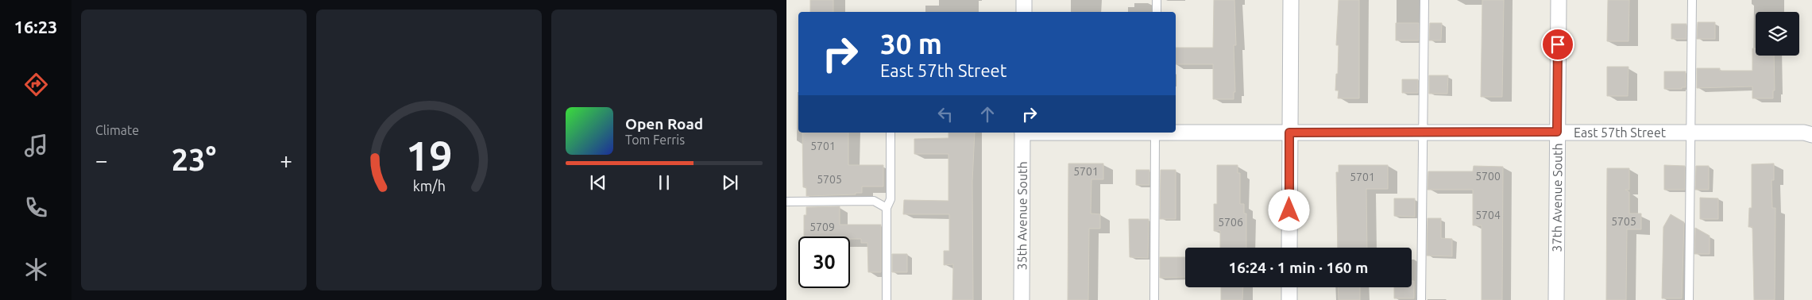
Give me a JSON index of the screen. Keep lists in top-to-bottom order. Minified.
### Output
{"streets":{"street":["East 57th Street","37th Avenue South","35th Avenue South"]},"crossings":[["East 57th Street","37th Avenue South"]],"house_numbers":["5701","5701","5700","5701","5705","5704","5705","5706","5709"],"page":{"tabs":"16:23","tile":"Climate","turn":["30 m","East 57th Street"],"song":["Open Road","Tom Ferris"],"heat":["−","23°","+"],"limit":"30","trip":"16:24 · 1 min · 160 m","gauge":["19","km/h"]}}
